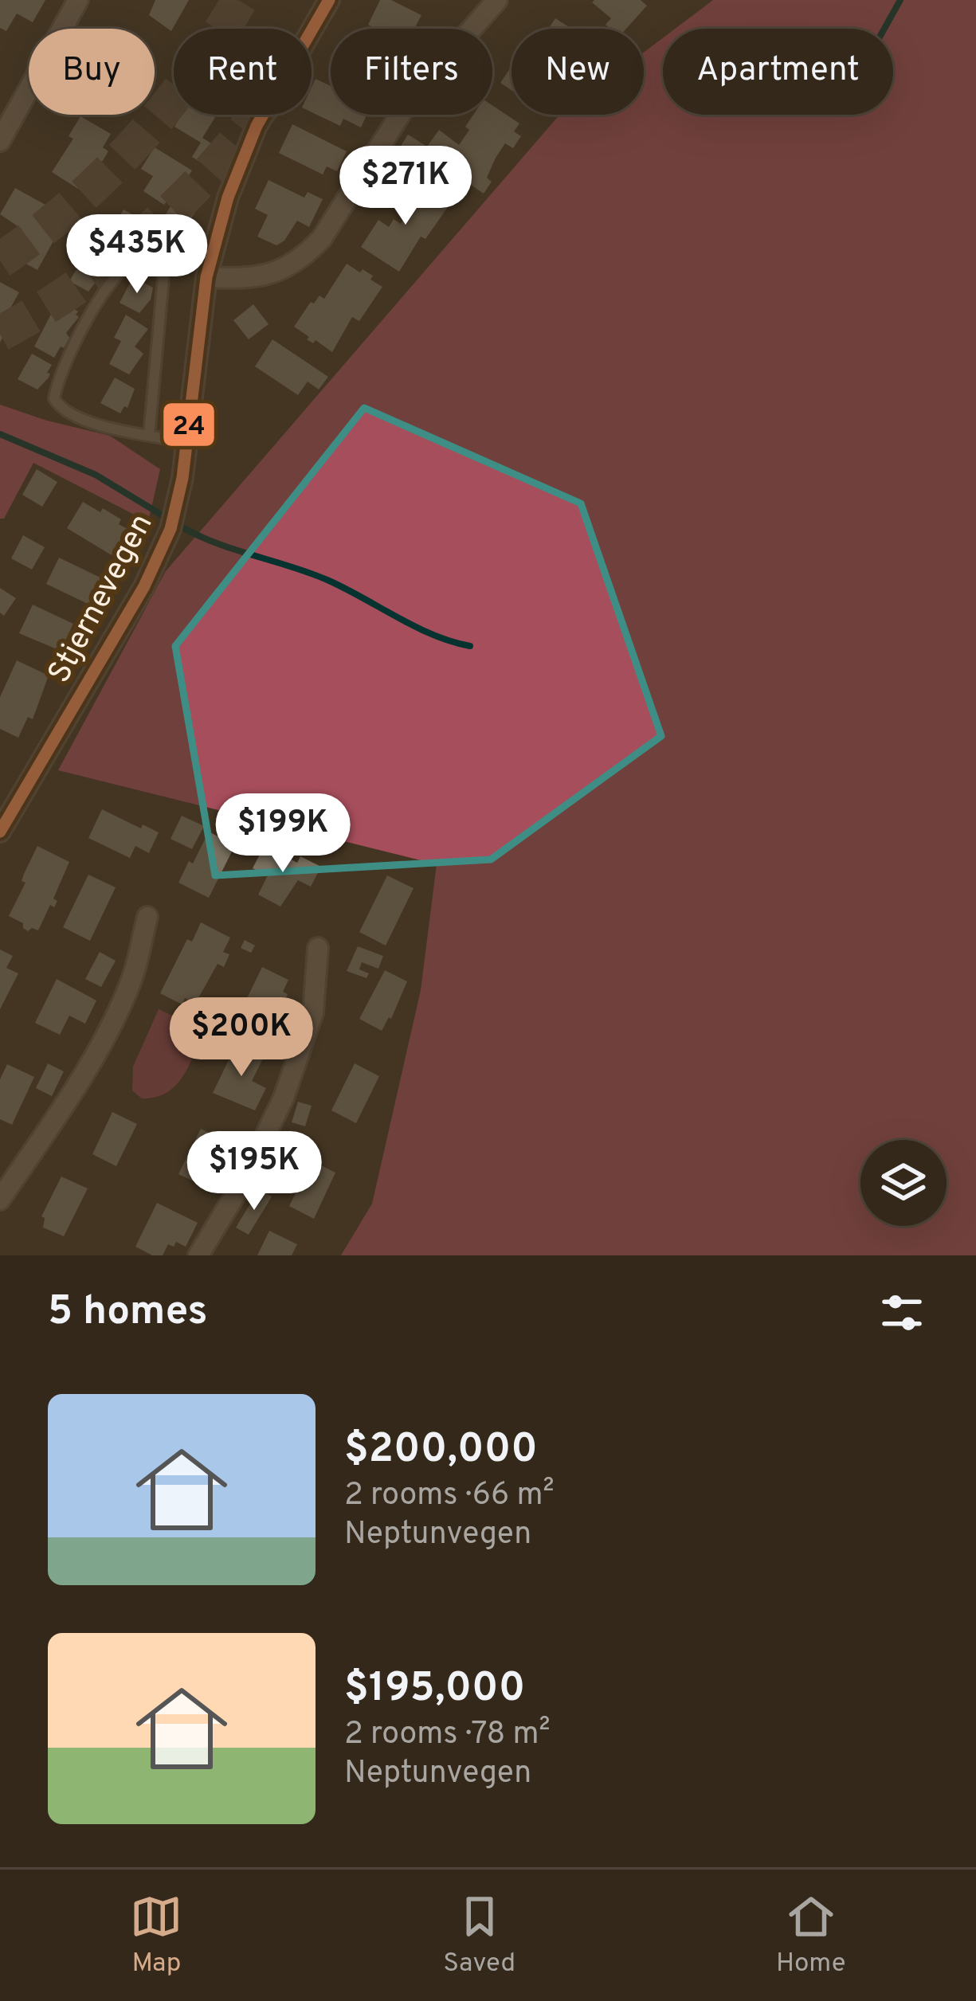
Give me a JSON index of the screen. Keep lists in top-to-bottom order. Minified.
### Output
{"streets":{"street":["Stjernevegen"]},"lines":["transit line 24"],"page":{"chip":["Buy","Rent","Filters","New","Apartment"],"price":["$271K","$435K","$199K","$200K","$195K"],"heading":"5 homes","list":[{"name":"$200,000","note":"2 rooms · 66 m² · Neptunvegen"},{"name":"$195,000","note":"2 rooms · 78 m² · Neptunvegen"}],"tabs":["Map","Saved","Home"]}}
